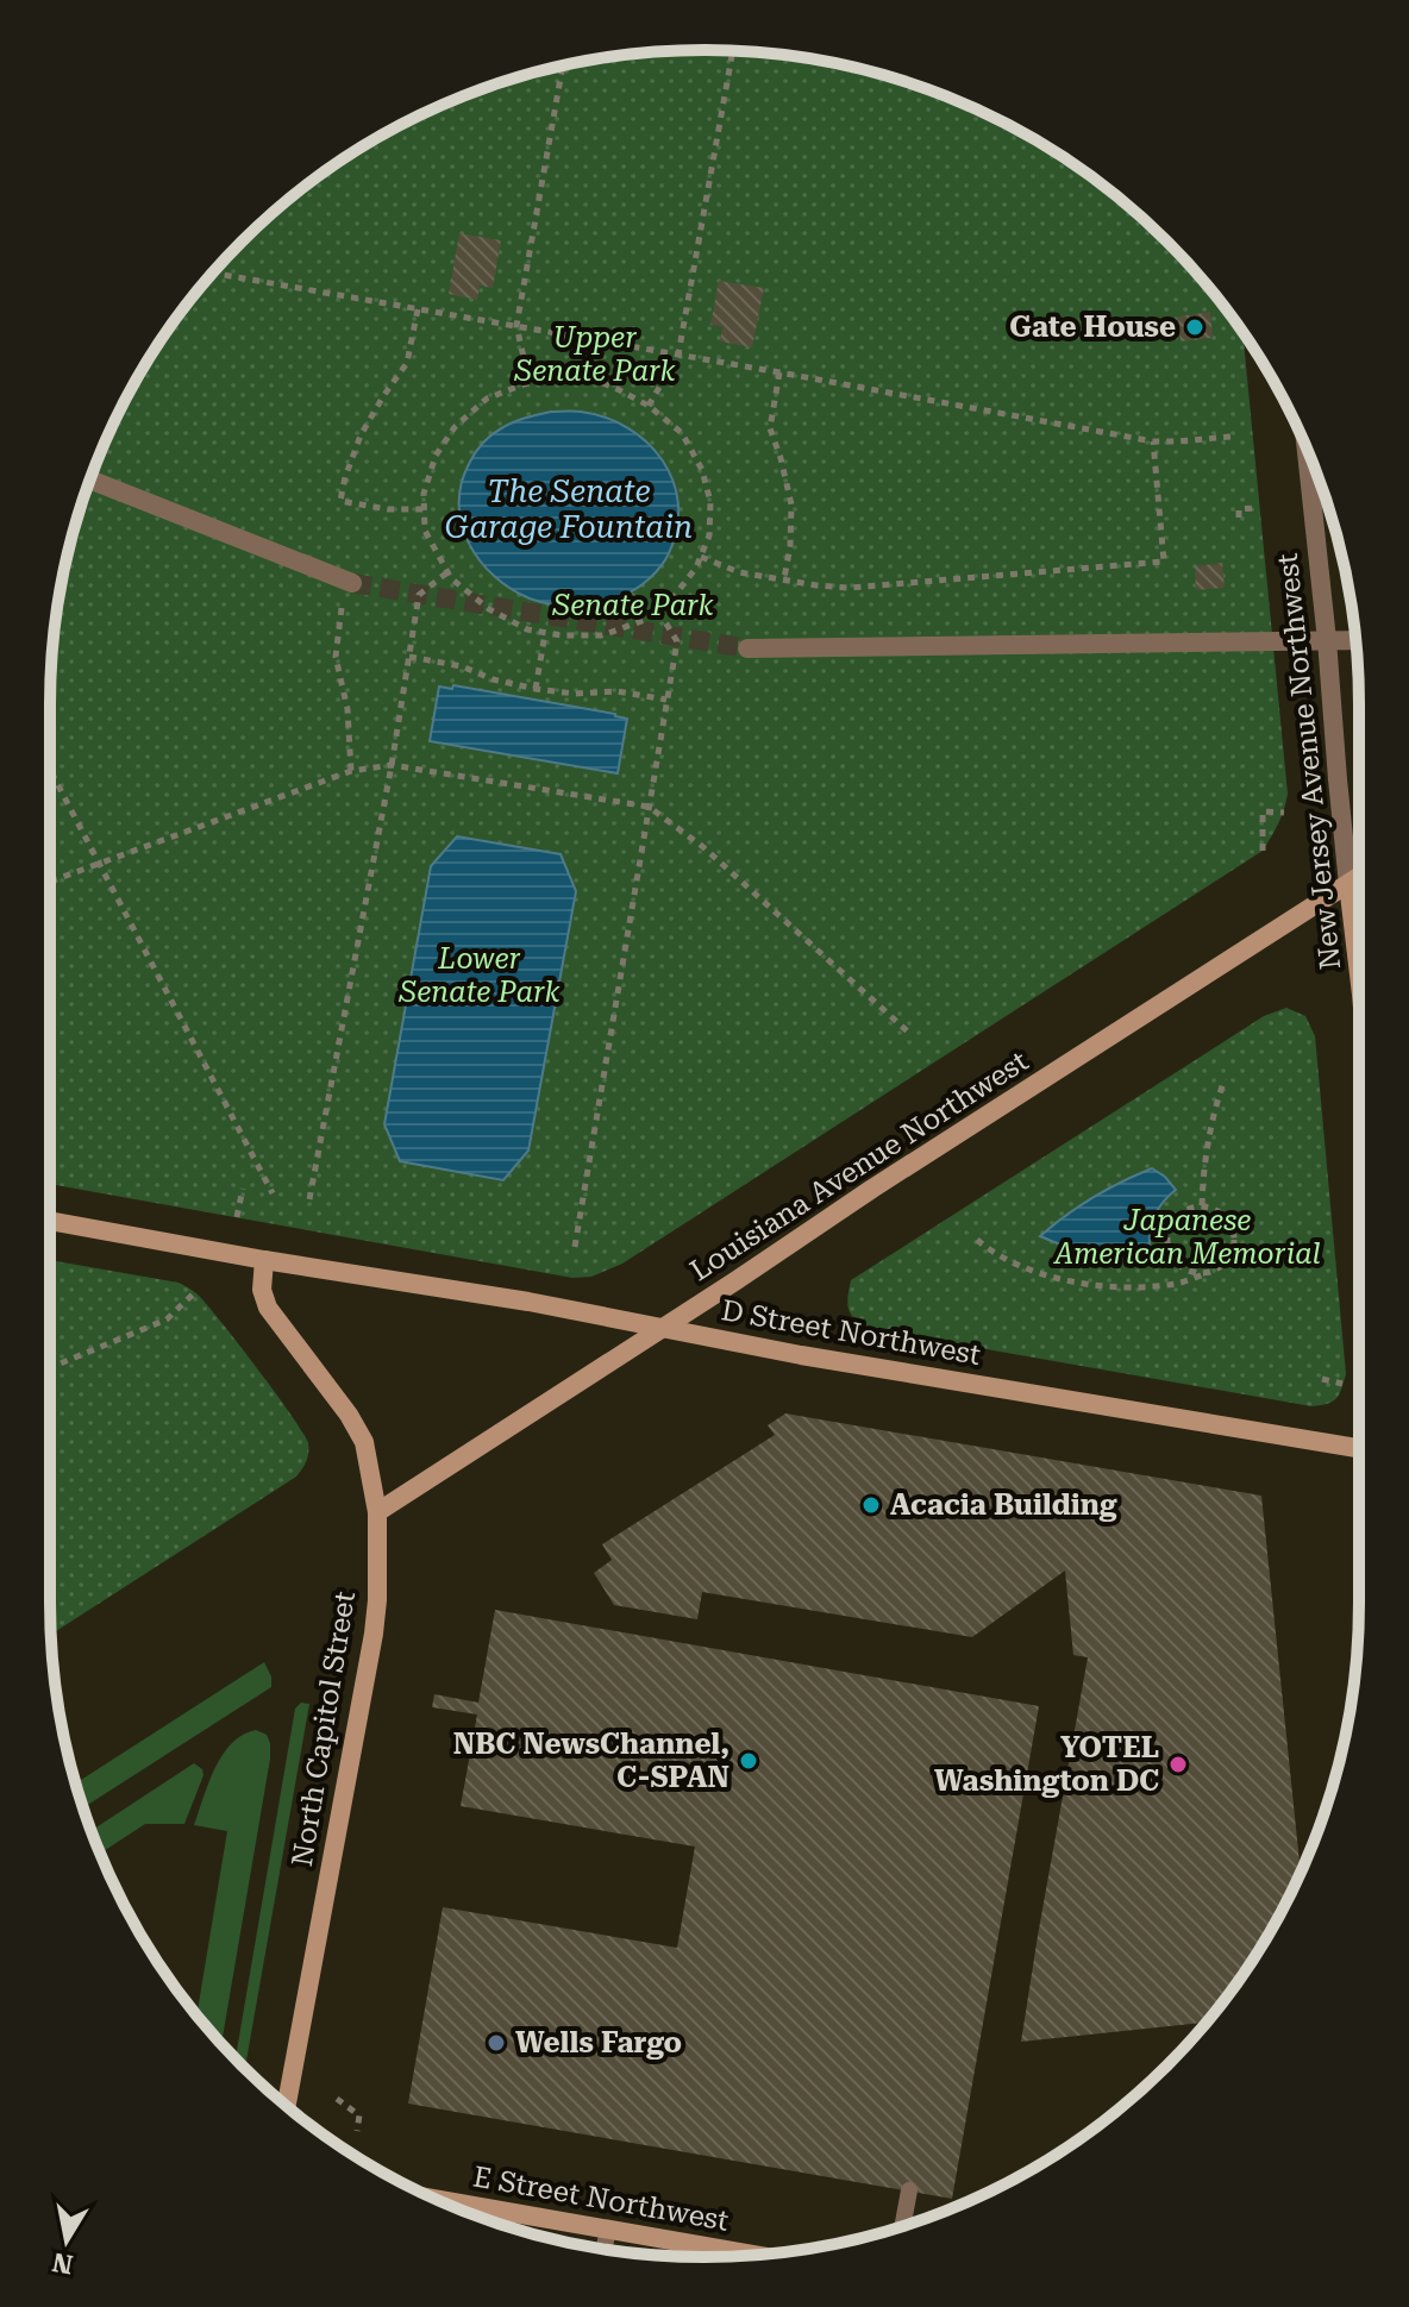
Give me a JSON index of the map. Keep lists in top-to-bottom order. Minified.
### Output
{"streets":{"main road":["New Jersey Avenue Northwest","Louisiana Avenue Northwest","D Street Northwest","North Capitol Street","E Street Northwest"]},"crossings":[["New Jersey Avenue Northwest","Louisiana Avenue Northwest"],["Louisiana Avenue Northwest","D Street Northwest"],["Louisiana Avenue Northwest","North Capitol Street"],["D Street Northwest","North Capitol Street"]],"water":["The Senate Garage Fountain"],"parks":["Upper Senate Park","Senate Park","Lower Senate Park","Japanese American Memorial"],"places":["Gate House","Acacia Building","NBC NewsChannel, C-SPAN","YOTEL Washington DC","Wells Fargo"],"north":"bottom"}
